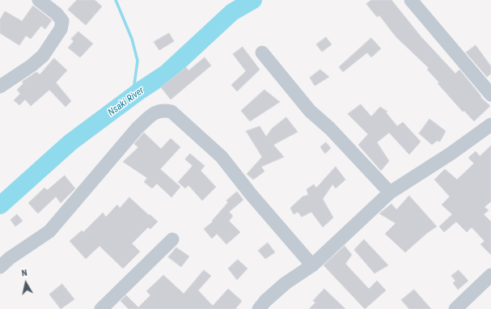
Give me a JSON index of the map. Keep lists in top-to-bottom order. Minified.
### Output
{"water":["Nsaki River"],"north":"top"}
